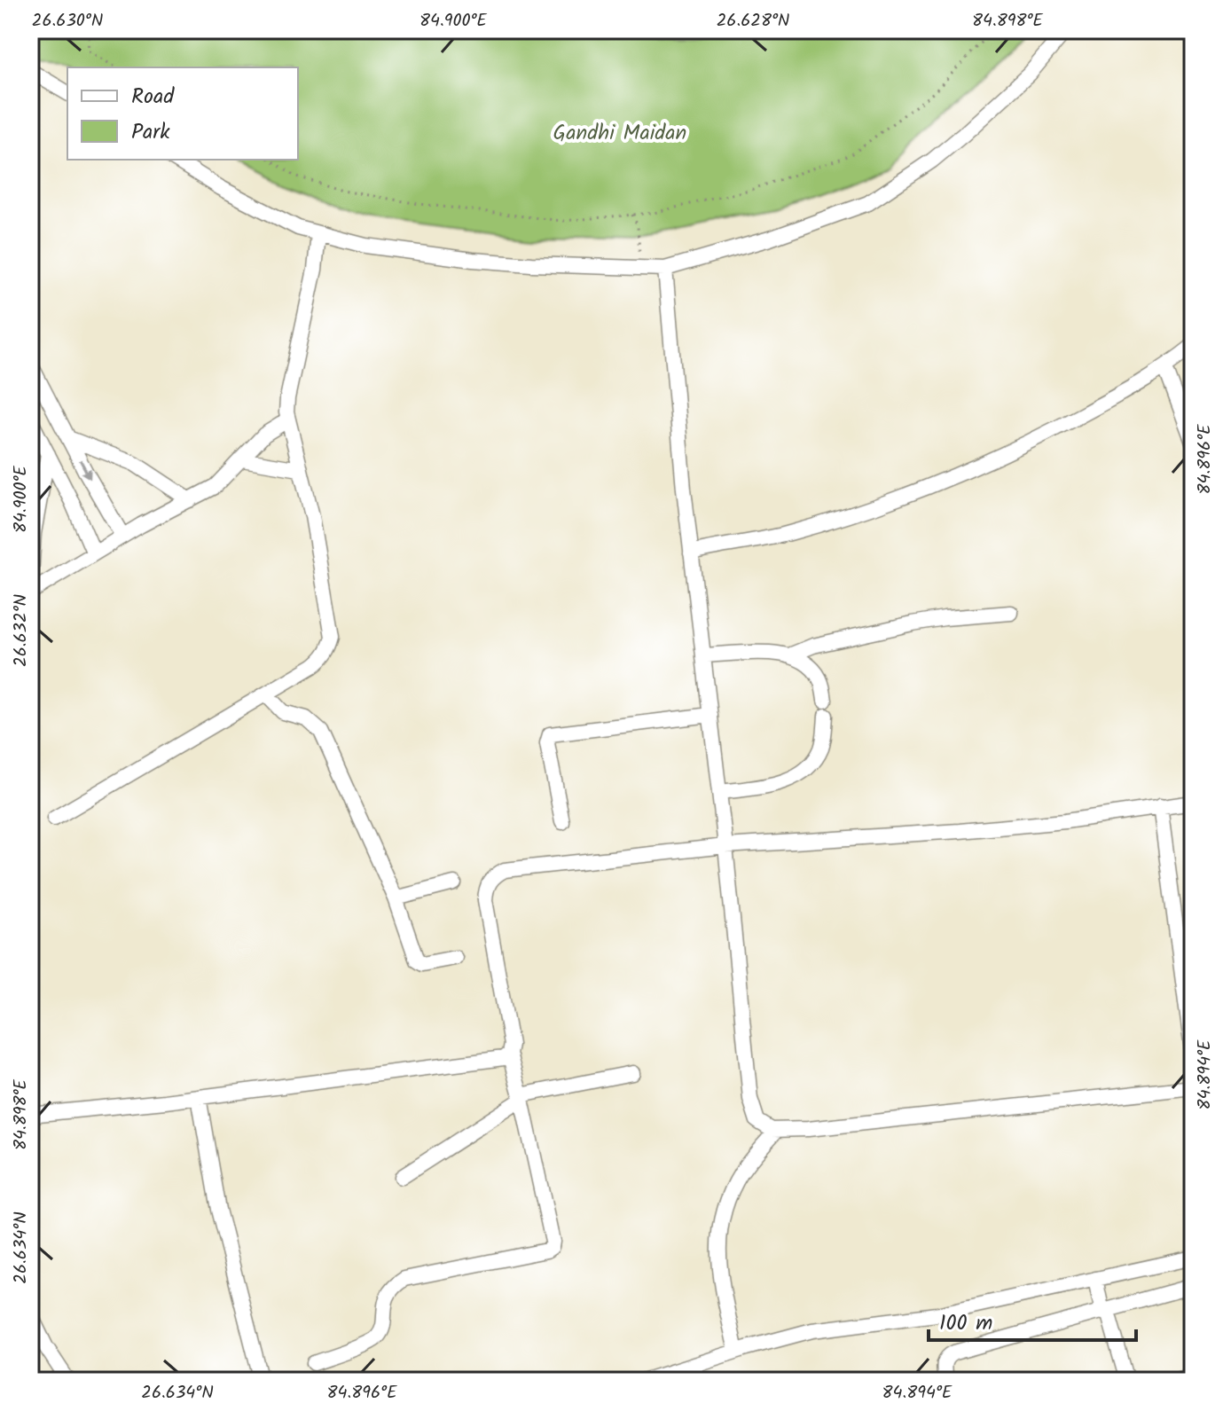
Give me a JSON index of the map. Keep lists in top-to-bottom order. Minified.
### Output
{"parks":["Gandhi Maidan"],"legend":["Road","Park"],"scale_bar":"100 m","coordinates":["26.630°N","84.900°E","26.628°N","84.898°E","84.896°E","26.632°N","84.894°E","26.634°N"]}
